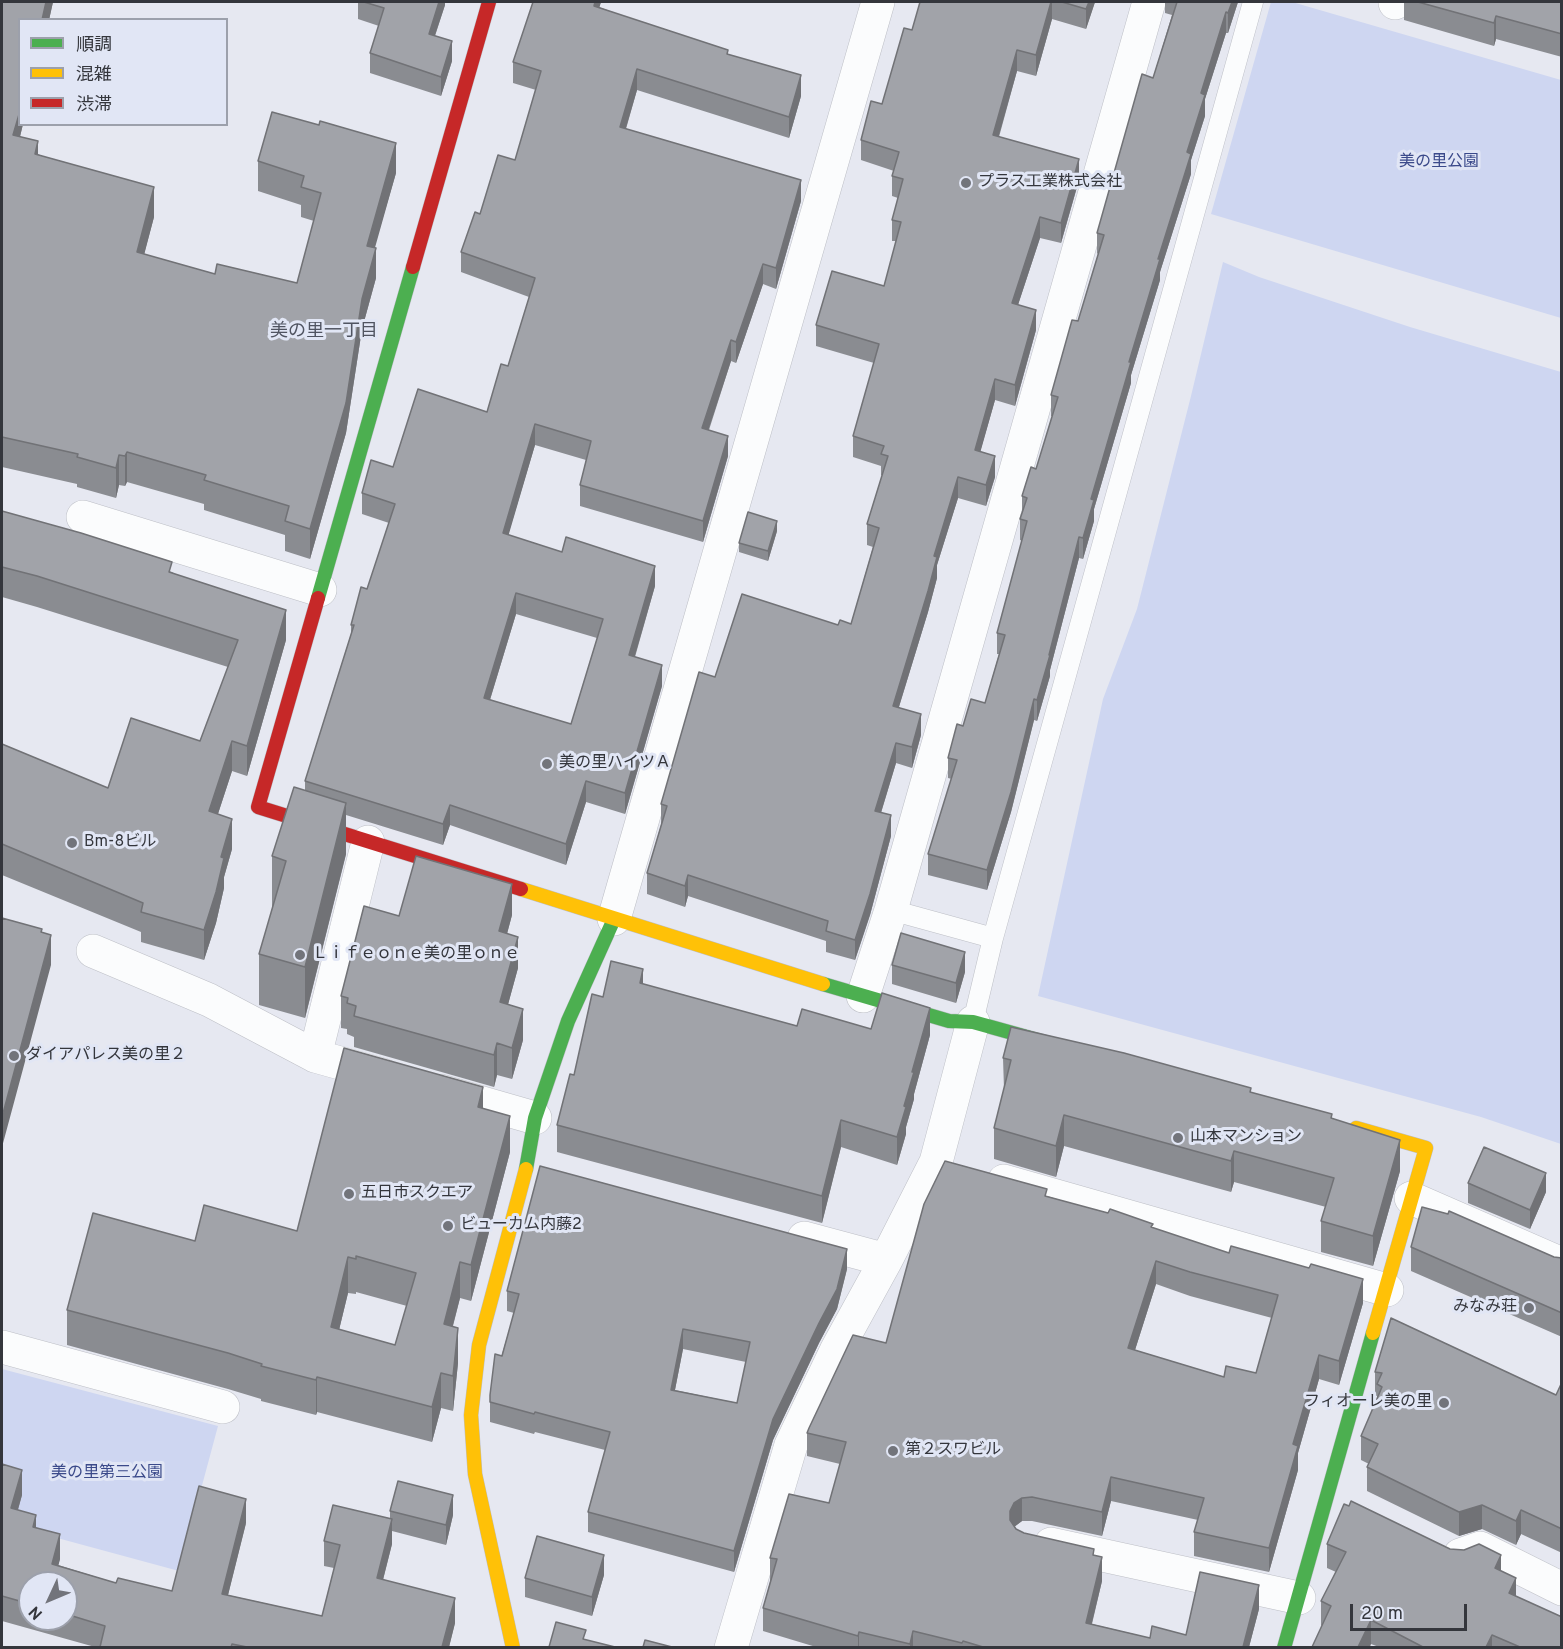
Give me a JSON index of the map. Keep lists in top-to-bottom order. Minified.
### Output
{"districts":["美の里一丁目"],"parks":["美の里公園","美の里第三公園"],"places":["プラス工業株式会社","美の里ハイツＡ","Bm-8ビル","Ｌｉｆｅｏｎｅ美の里ｏｎｅ","ダイアパレス美の里２","山本マンション","五日市スクエア","ビューカム内藤2","みなみ荘","フィオーレ美の里","第２スワビル"],"legend":["順調","混雑","渋滞"],"scale_bar":"20 m","north":"bottom left"}
